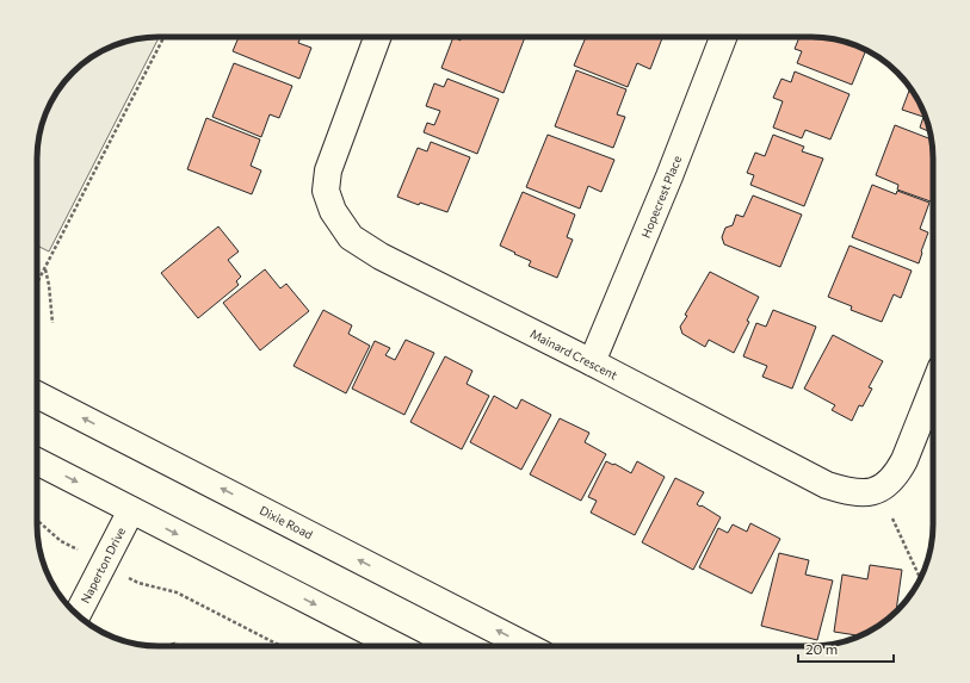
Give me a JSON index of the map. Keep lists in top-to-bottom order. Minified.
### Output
{"streets":{"street":["Hopecrest Place","Mainard Crescent","Dixie Road","Naperton Drive"]},"crossings":[["Hopecrest Place","Mainard Crescent"]],"scale_bar":"20 m"}
